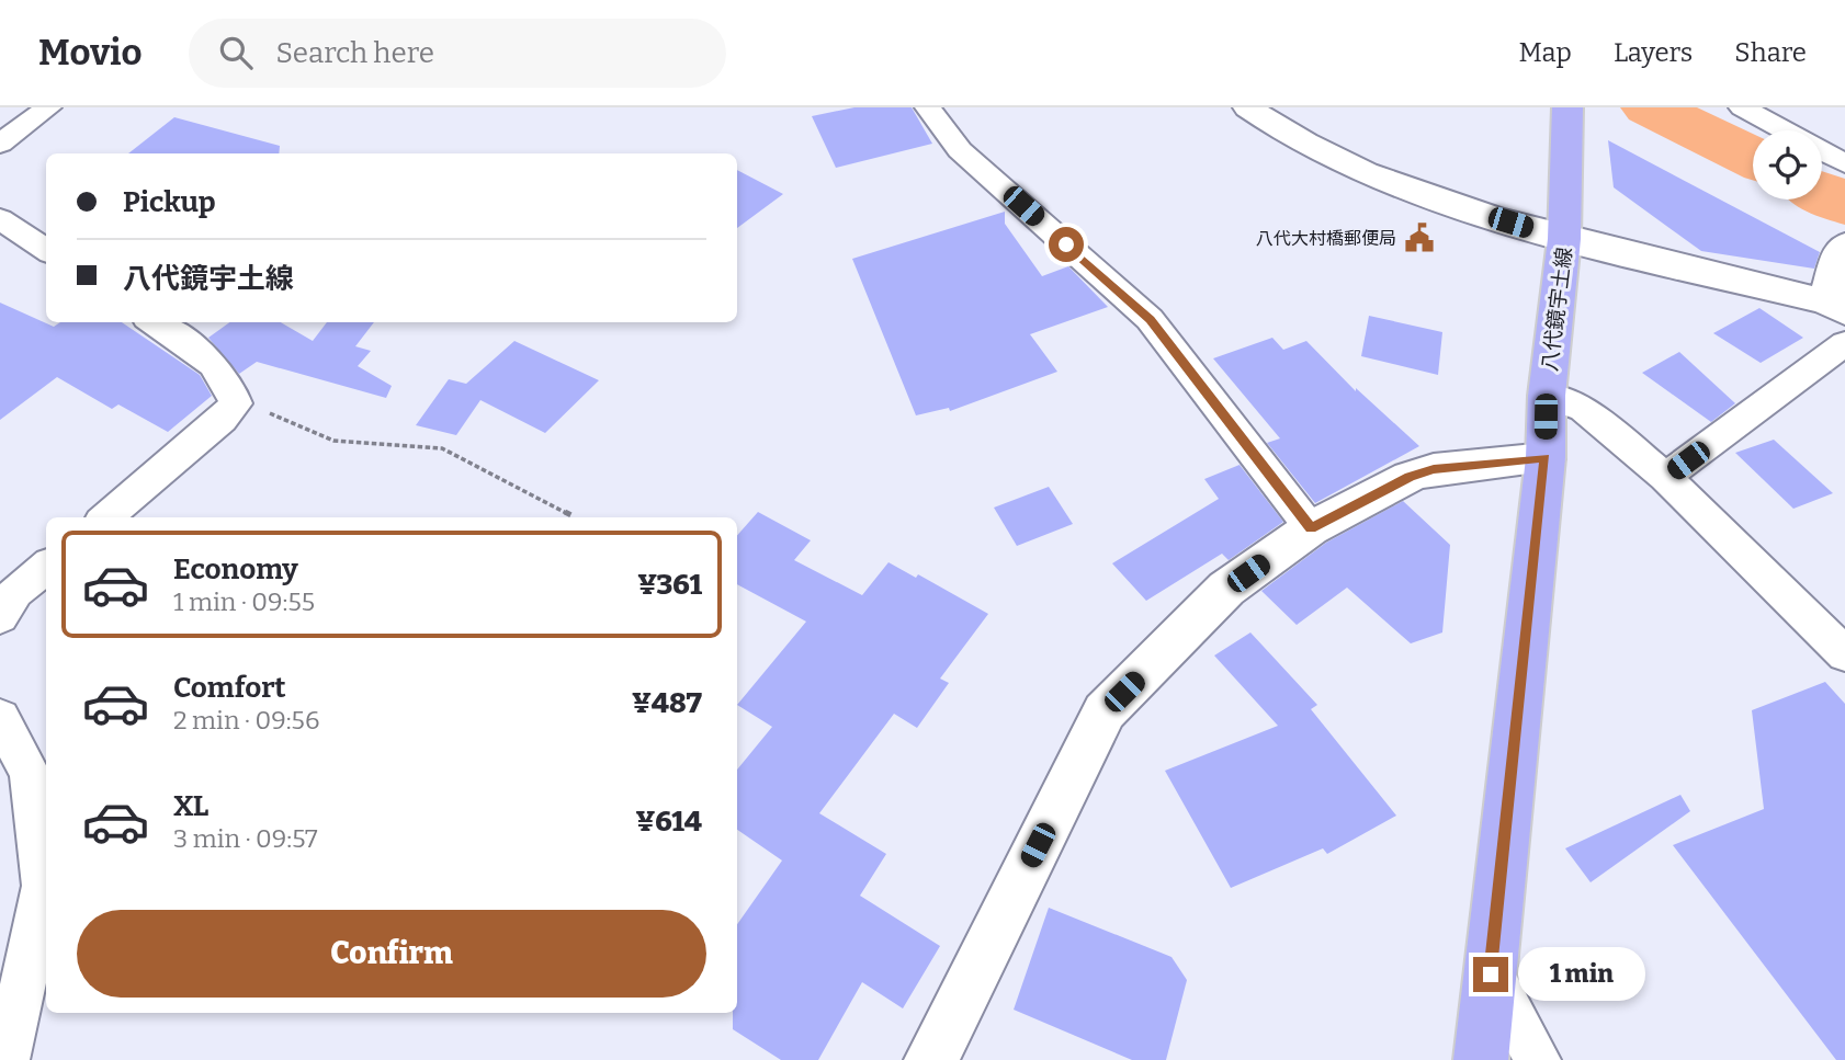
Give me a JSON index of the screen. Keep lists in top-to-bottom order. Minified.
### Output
{"streets":{"main road":["八代鏡宇土線"]},"places":{"public building":["八代大村橋郵便局"]},"page":{"header":"Movio","search":"Search here","nav":["Map","Layers","Share"],"banner":["Pickup","八代鏡宇土線"],"list":[{"name":"Economy","note":"1 min · 09:55","value":"¥361"},{"name":"Comfort","note":"2 min · 09:56","value":"¥487"},{"name":"XL","note":"3 min · 09:57","value":"¥614"}],"buttons":"Confirm","bubble":"1 min"}}
